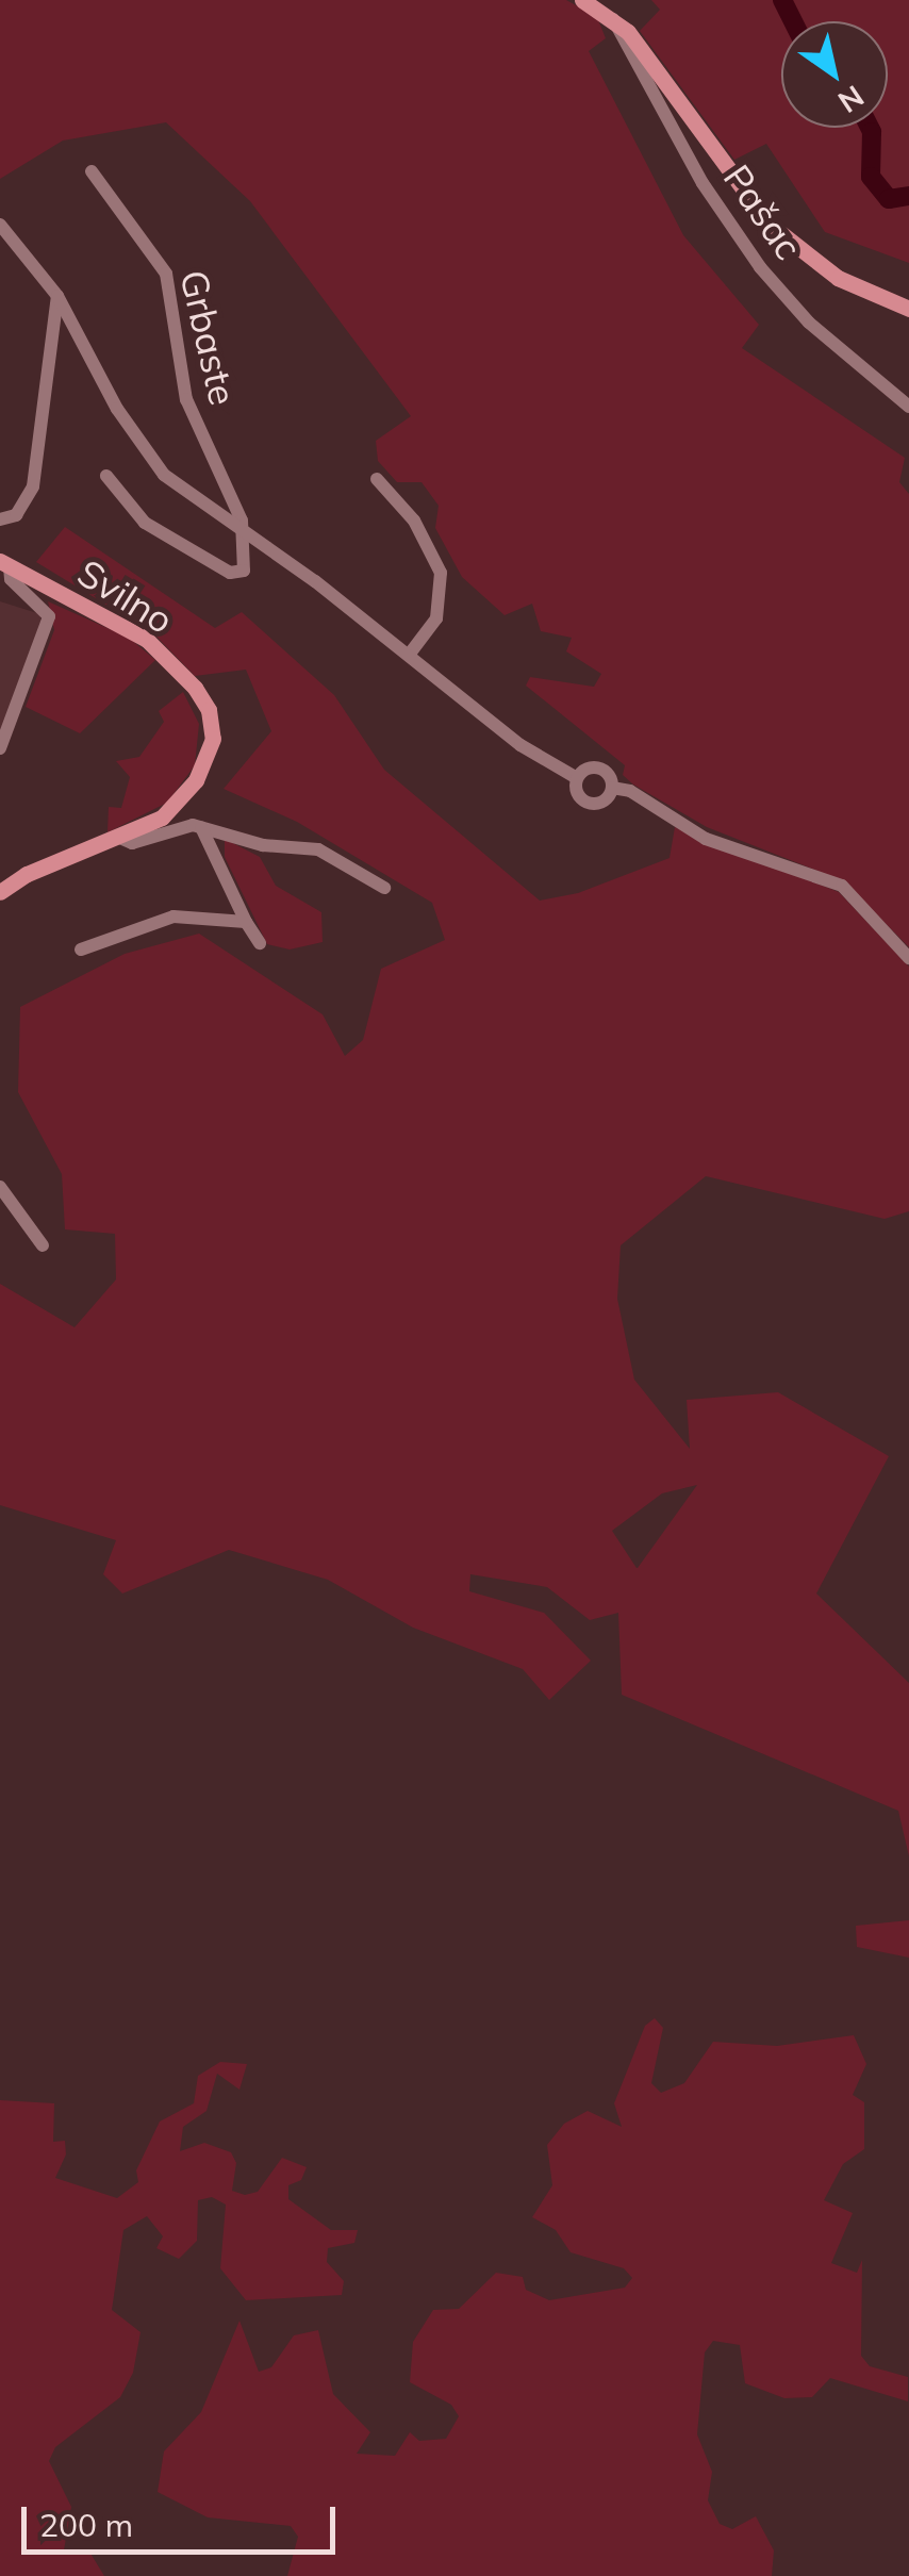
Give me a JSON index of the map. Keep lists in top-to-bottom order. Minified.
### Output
{"streets":{"main road":["Svilno"],"street":["Pašac","Grbaste"]},"scale_bar":"200 m","north":"bottom right"}
